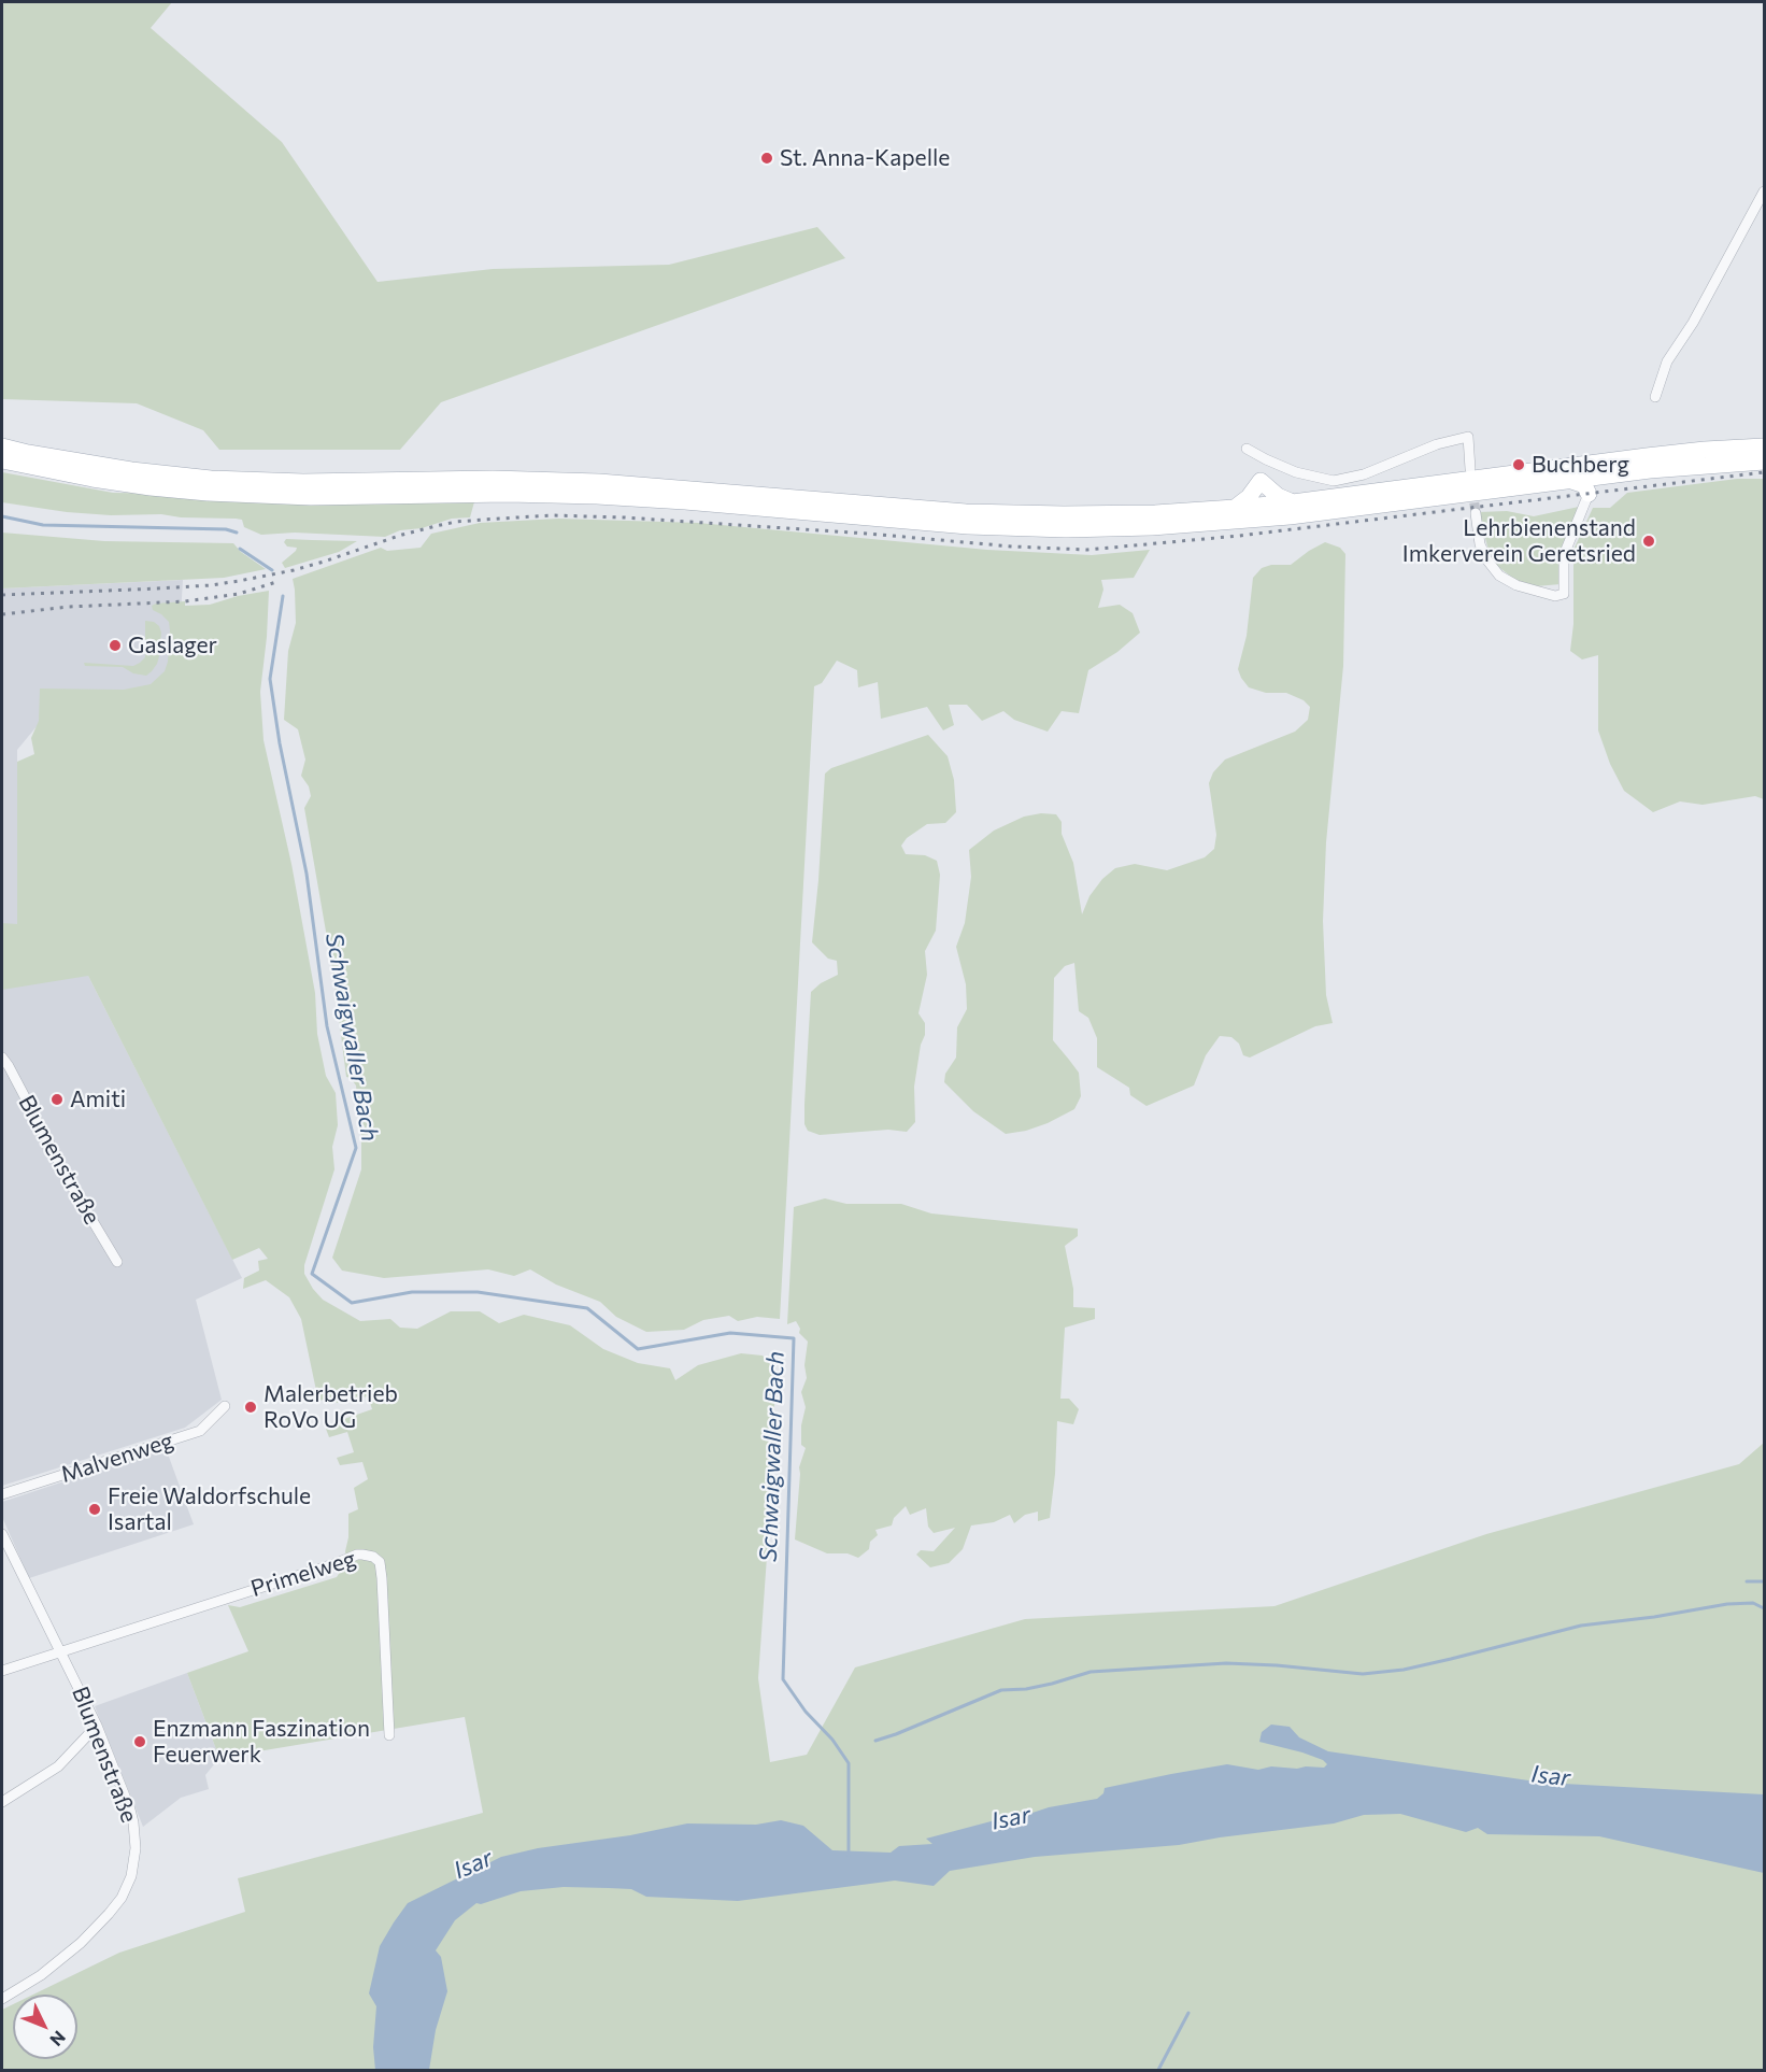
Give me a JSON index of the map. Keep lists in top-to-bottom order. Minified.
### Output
{"streets":{"street":["Blumenstraße","Malvenweg","Primelweg"]},"crossings":[["Blumenstraße","Primelweg"]],"water":["Schwaigwaller Bach","Isar"],"places":["St. Anna-Kapelle","Buchberg","Lehrbienenstand Imkerverein Geretsried","Gaslager","Amiti","Malerbetrieb RoVo UG","Freie Waldorfschule Isartal","Enzmann Faszination Feuerwerk"],"north":"bottom right"}
